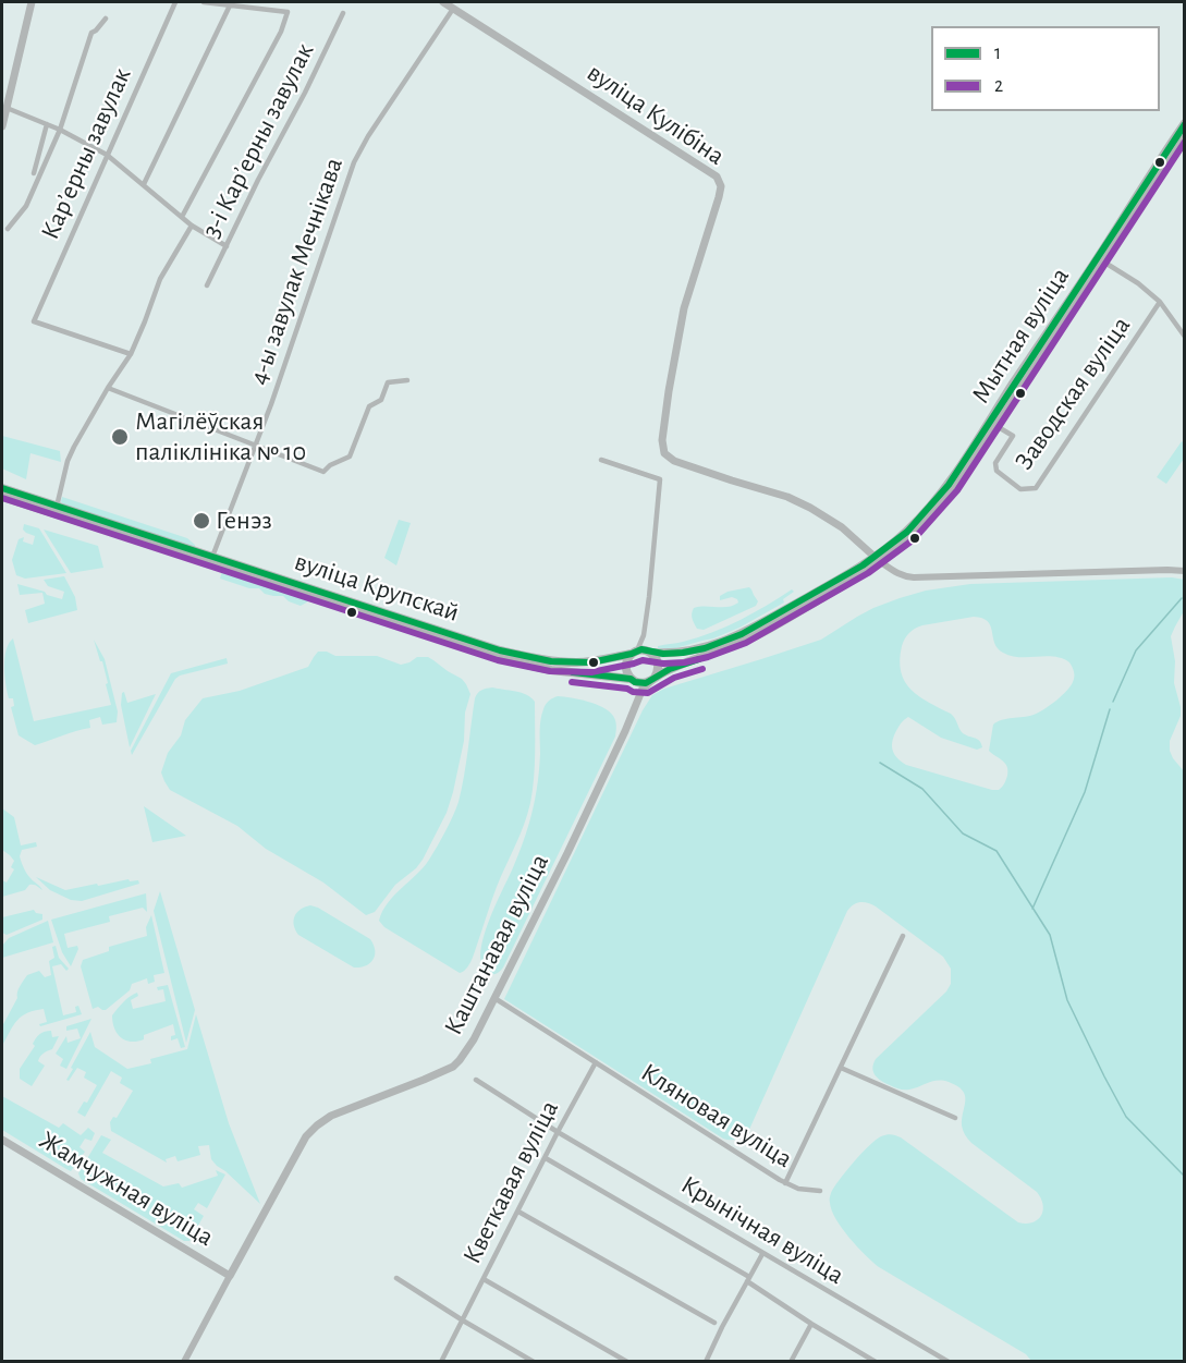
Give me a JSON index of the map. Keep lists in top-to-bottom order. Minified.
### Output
{"streets":{"main road":["вуліца Кулібіна","Мытная вуліца","вуліца Крупскай","Каштанавая вуліца","Жамчужная вуліца"],"street":["3-і Карʼерны завулак","Карʼерны завулак","4-ы завулак Мечнікава","Заводская вуліца","Кляновая вуліца","Кветкавая вуліца","Крынічная вуліца"]},"crossings":[["вуліца Кулібіна","4-ы завулак Мечнікава"],["вуліца Кулібіна","Мытная вуліца"],["4-ы завулак Мечнікава","вуліца Крупскай"],["Мытная вуліца","Заводская вуліца"],["Каштанавая вуліца","Кляновая вуліца"],["Каштанавая вуліца","Жамчужная вуліца"],["Кляновая вуліца","Кветкавая вуліца"],["Кветкавая вуліца","Крынічная вуліца"]],"places":["Магілёўская паліклініка № 10","Генэз"],"lines":["transit line 1","transit line 2"],"legend":["1","2"]}
